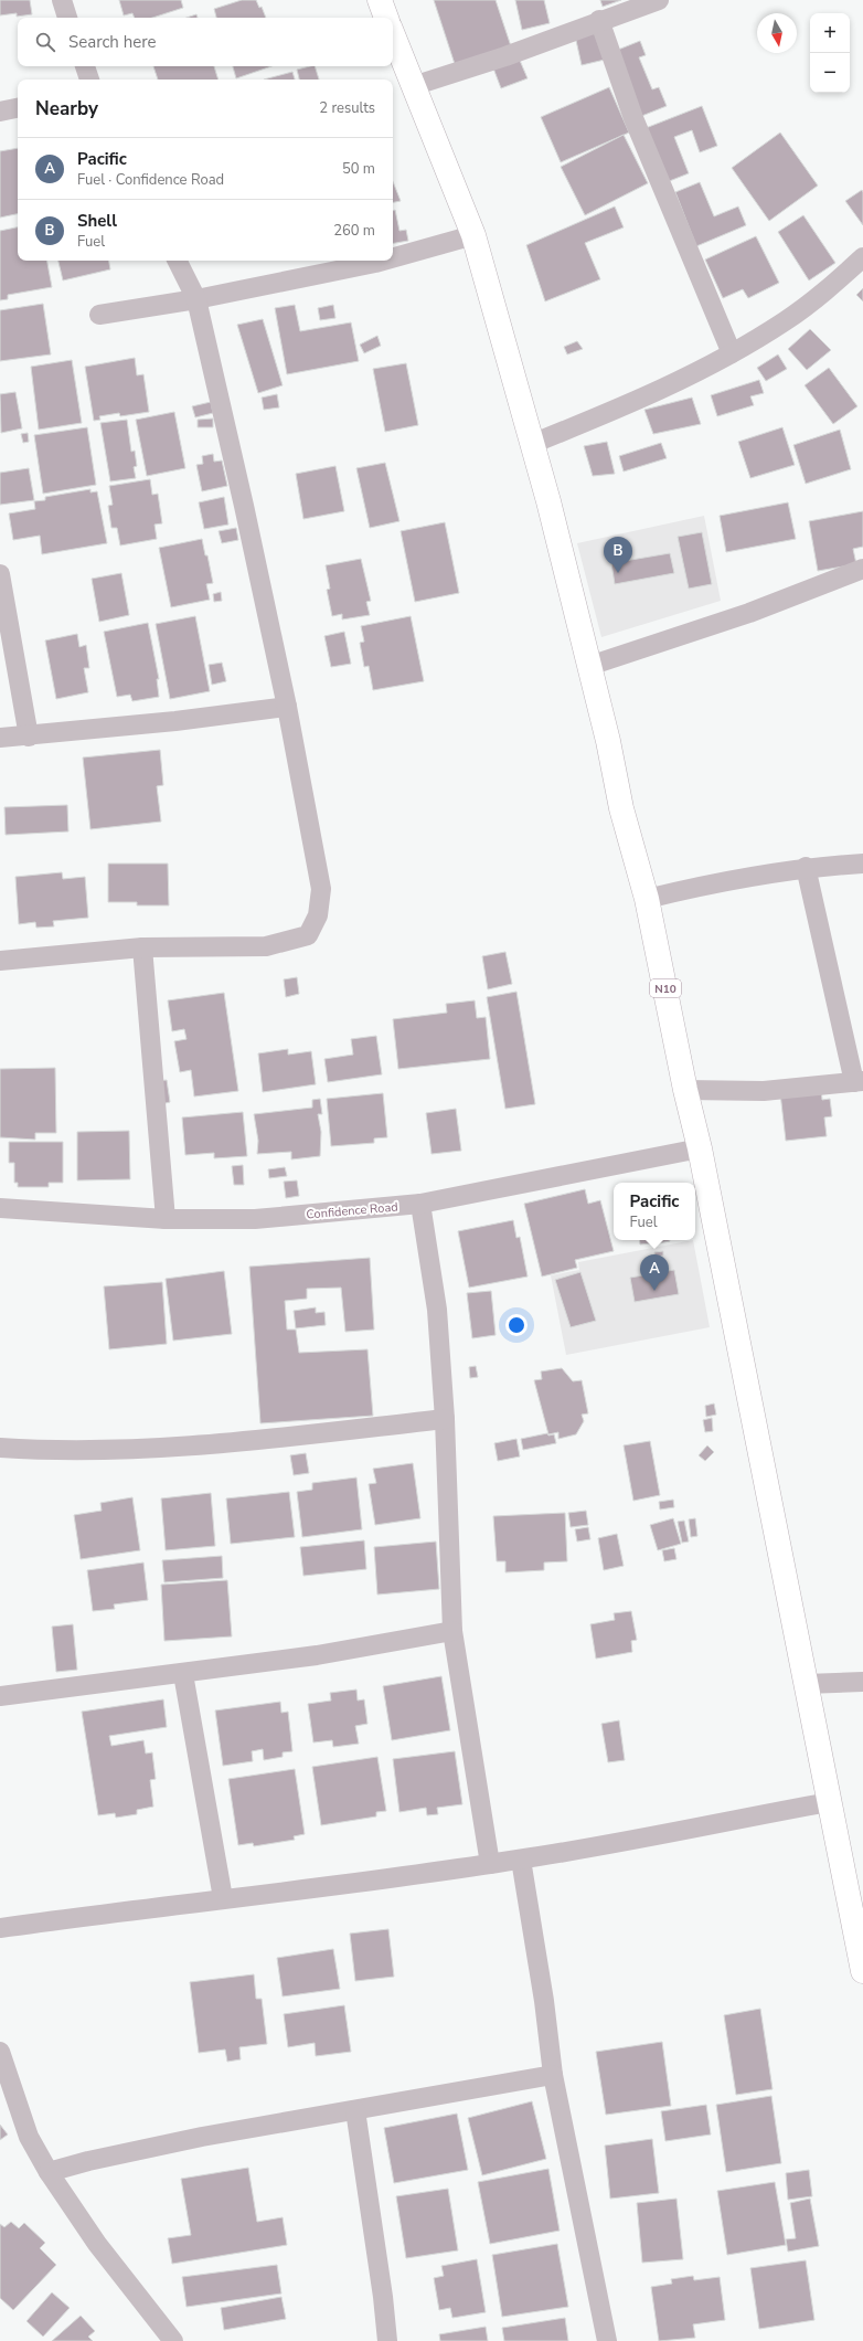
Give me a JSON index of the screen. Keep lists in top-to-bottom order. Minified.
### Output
{"streets":{"main road":["N10"],"street":["Confidence Road"]},"crossings":[["N10","Confidence Road"]],"north":"bottom","page":{"map_buttons":["+","−"],"search":"Search here","heading":["Nearby","2 results"],"list":[{"mark":"A","name":"Pacific","note":"Fuel · Confidence Road","value":"50 m"},{"mark":"B","name":"Shell","note":"Fuel","value":"260 m"}],"pins":["B","A"],"popup":["Pacific","Fuel"]}}
